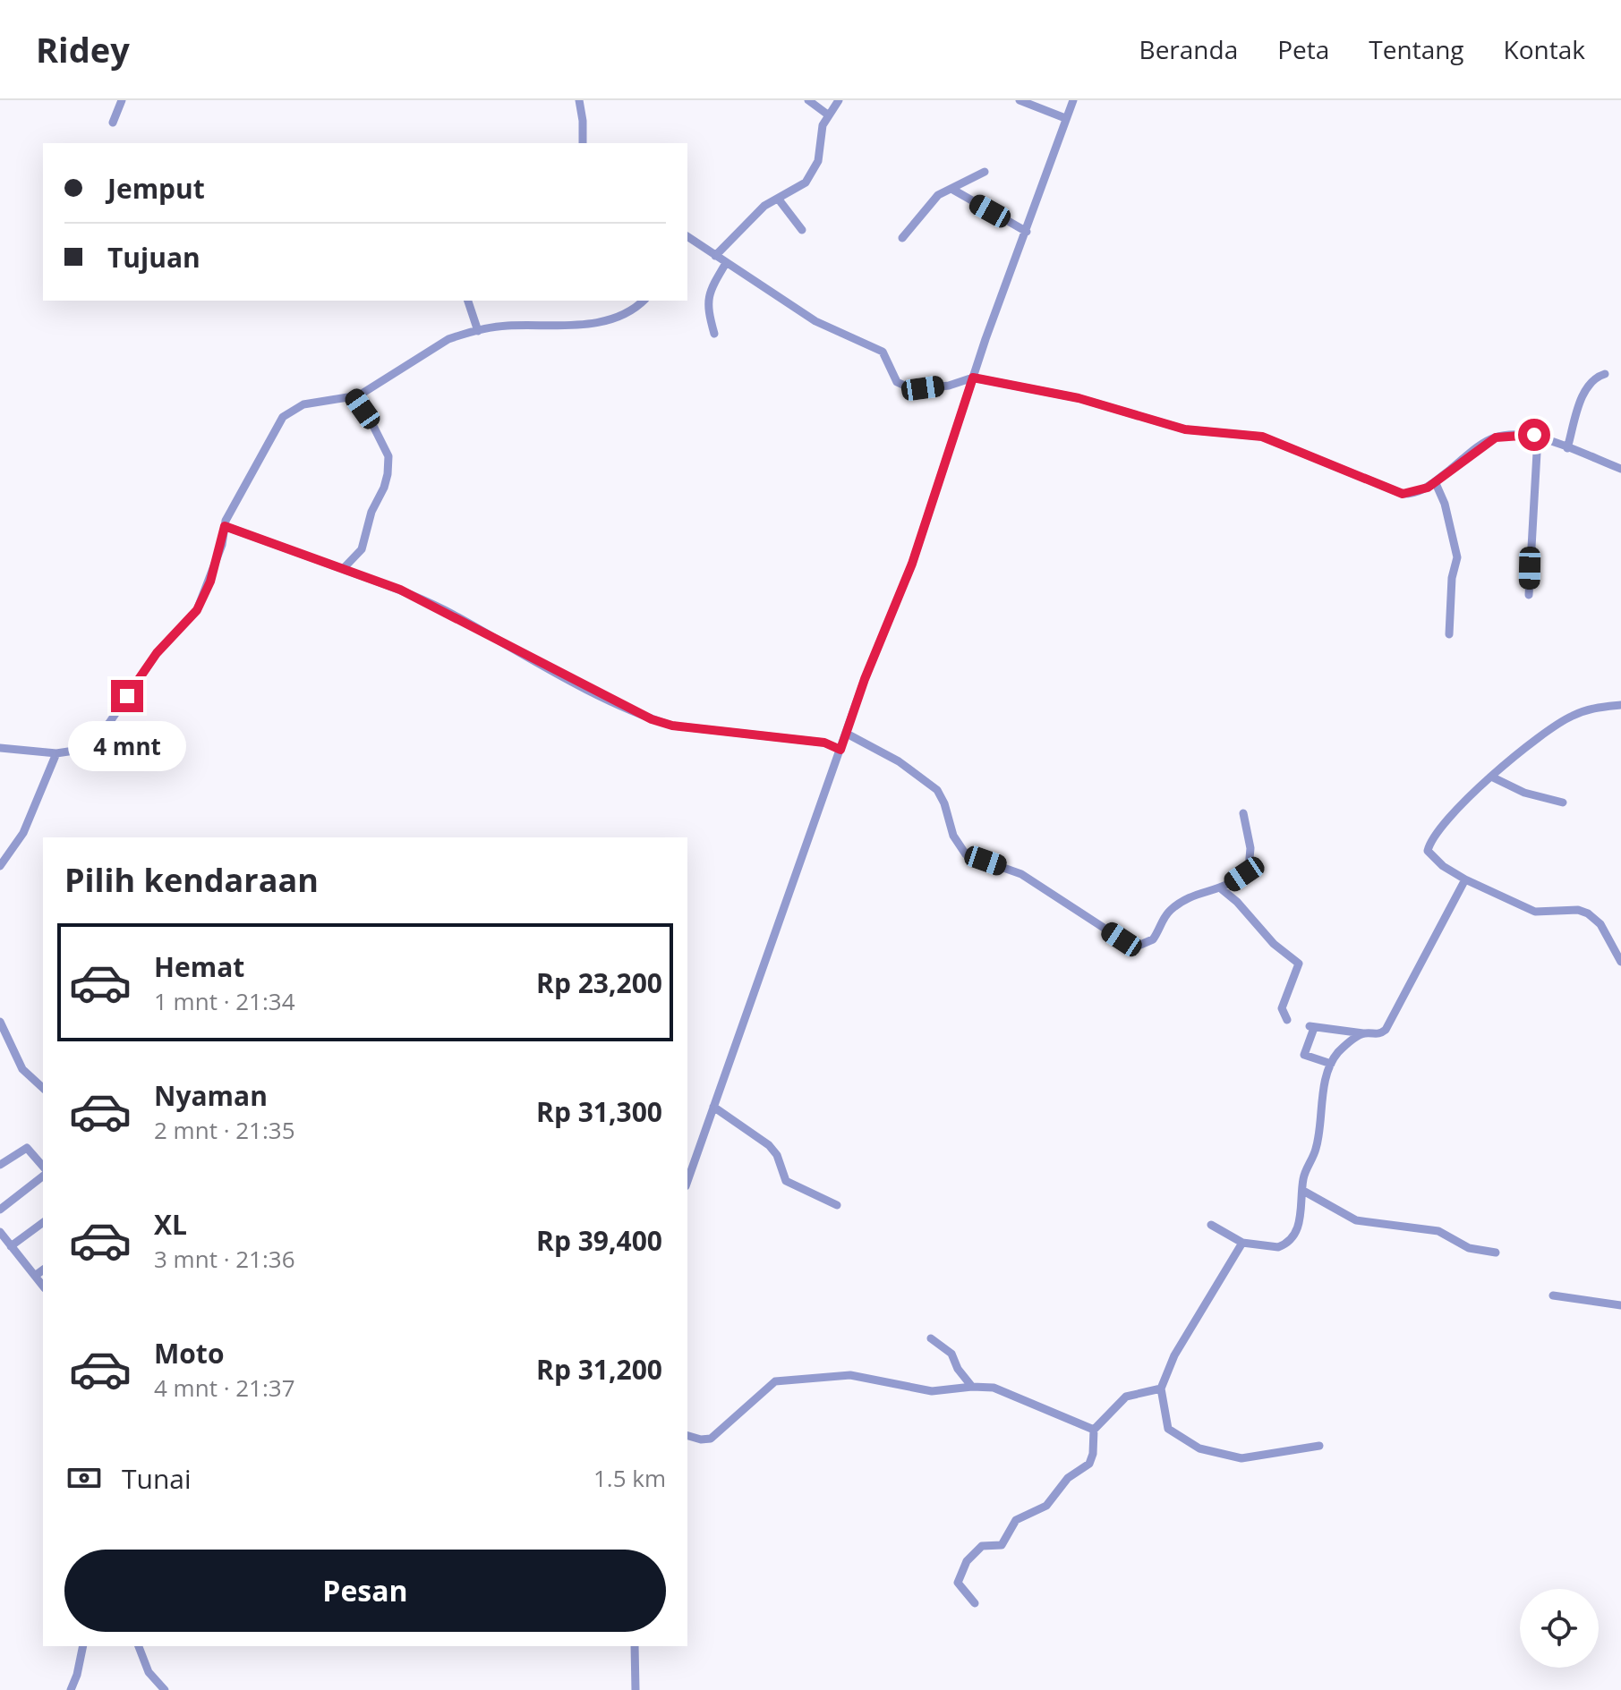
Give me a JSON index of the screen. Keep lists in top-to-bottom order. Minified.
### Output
{"page":{"header":"Ridey","nav":["Beranda","Peta","Tentang","Kontak"],"banner":["Jemput","Tujuan"],"bubble":"4 mnt","heading":"Pilih kendaraan","list":[{"name":"Hemat","note":"1 mnt · 21:34","value":"Rp 23,200"},{"name":"Nyaman","note":"2 mnt · 21:35","value":"Rp 31,300"},{"name":"XL","note":"3 mnt · 21:36","value":"Rp 39,400"},{"name":"Moto","note":"4 mnt · 21:37","value":"Rp 31,200"}],"pay":["Tunai","1.5 km"],"buttons":"Pesan"}}
